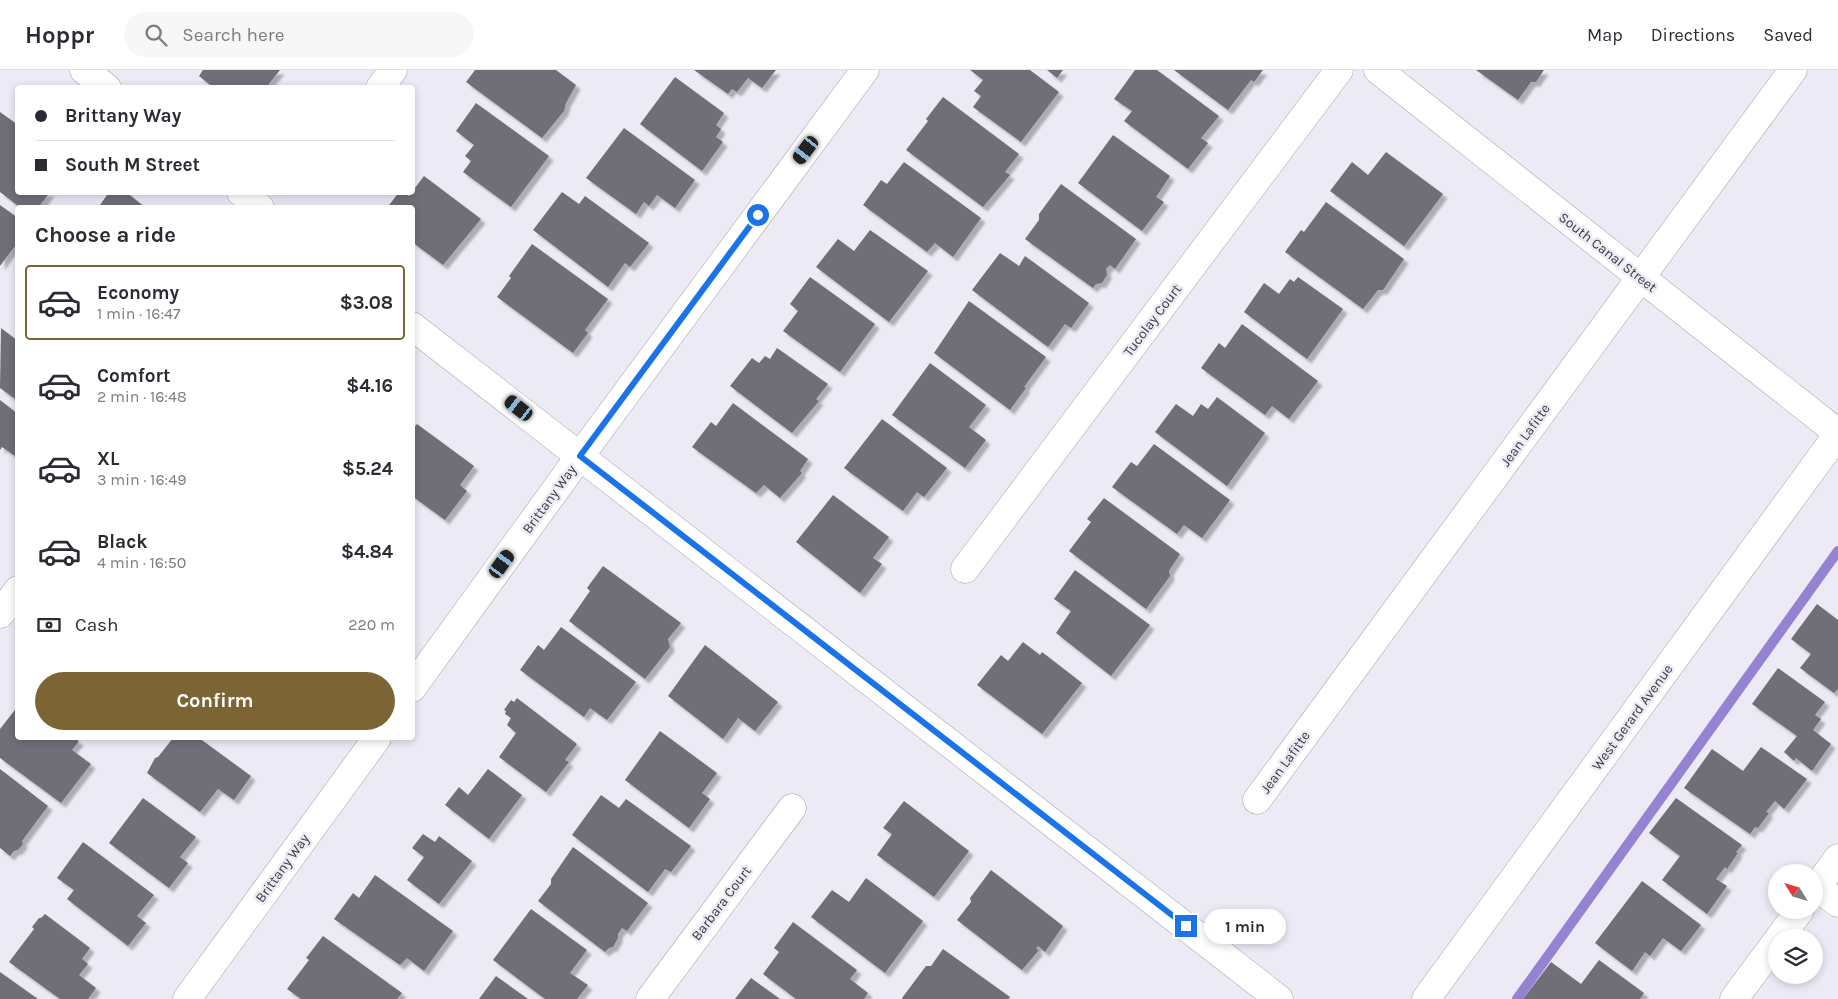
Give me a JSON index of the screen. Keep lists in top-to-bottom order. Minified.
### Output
{"streets":{"street":["South Canal Street","Tucolay Court","Jean Lafitte","Brittany Way","West Gerard Avenue","Barbara Court"]},"crossings":[["South Canal Street","Jean Lafitte"],["South Canal Street","West Gerard Avenue"]],"north":"top left","page":{"header":"Hoppr","search":"Search here","nav":["Map","Directions","Saved"],"banner":["Brittany Way","South M Street"],"heading":"Choose a ride","list":[{"name":"Economy","note":"1 min · 16:47","value":"$3.08"},{"name":"Comfort","note":"2 min · 16:48","value":"$4.16"},{"name":"XL","note":"3 min · 16:49","value":"$5.24"},{"name":"Black","note":"4 min · 16:50","value":"$4.84"}],"pay":["Cash","220 m"],"buttons":"Confirm","bubble":"1 min"}}
